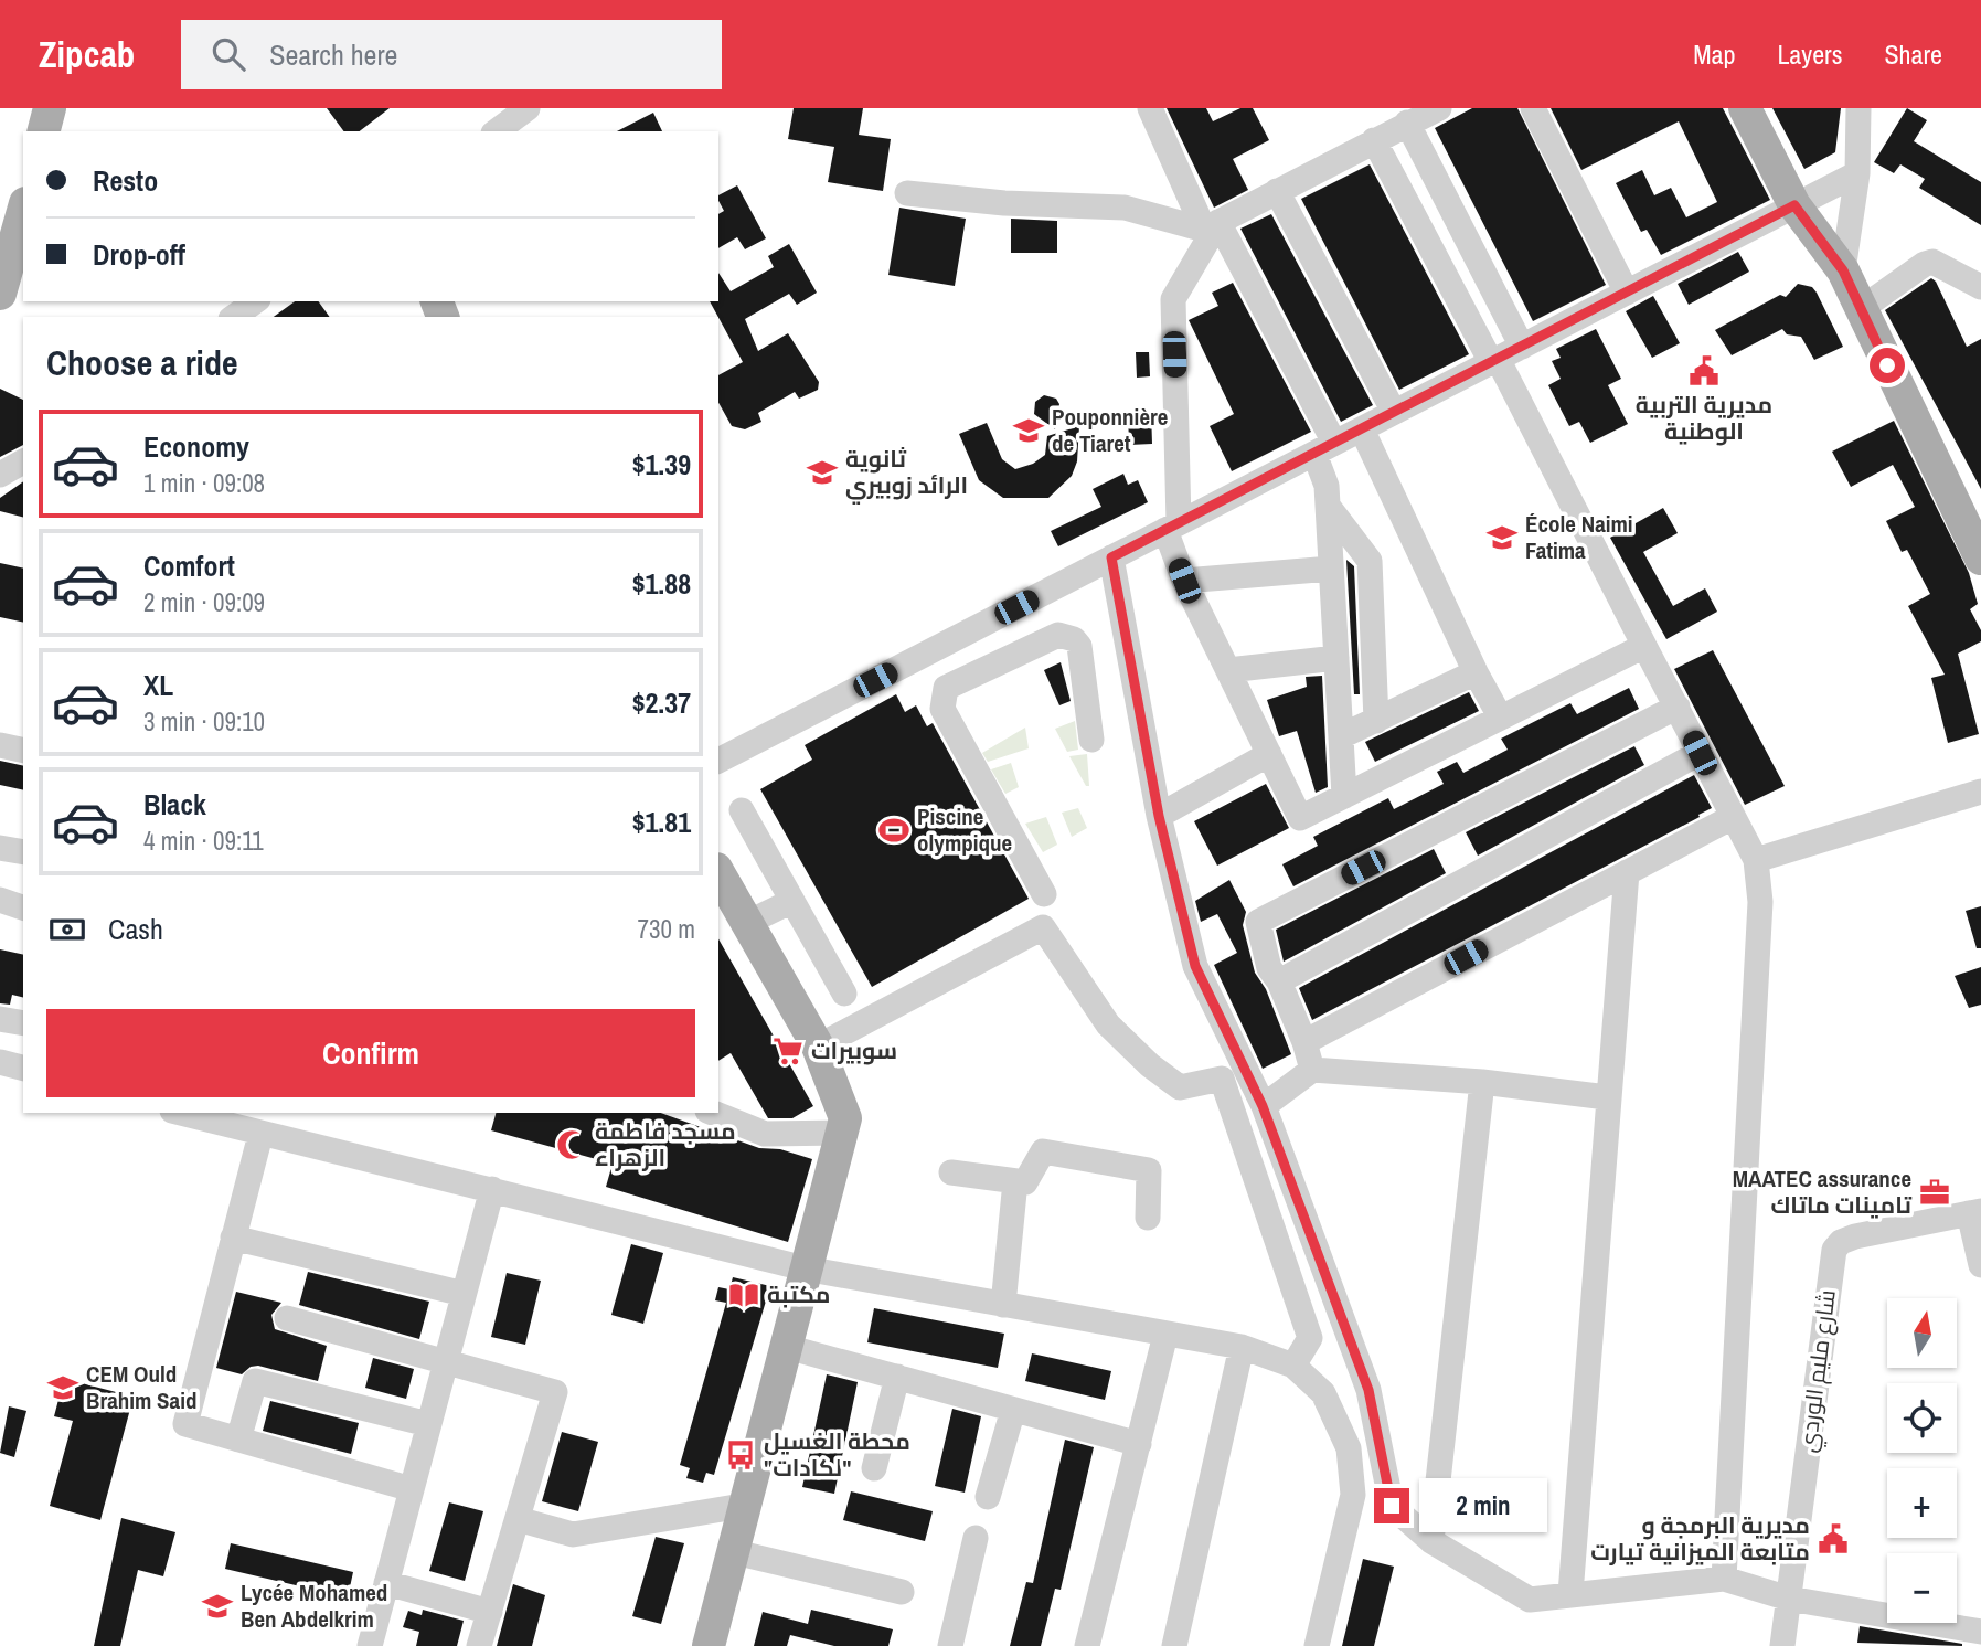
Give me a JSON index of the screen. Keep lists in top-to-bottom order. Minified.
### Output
{"streets":{"street":["شارع مليم الوردي"]},"places":{"public building":["مديرية التربية الوطنية","مديرية البرمجة و متابعة الميزانية تيارت"],"school or university":["Pouponnière de Tiaret","ثانوية الرائد زوبيري","École Naimi Fatima","CEM Ould Brahim Said","Lycée Mohamed Ben Abdelkrim"],"sports":["Piscine olympique"],"supermarket":["سوبيرات"],"mosque":["مسجد فاطمة الزهراء"],"office":["MAATEC assurance تامينات ماتاك"],"library":["مكتبة"],"bus stop":["محطة الغسيل \"لكادات\""]},"north":"top","page":{"header":"Zipcab","search":"Search here","nav":["Map","Layers","Share"],"banner":["Resto","Drop-off"],"heading":"Choose a ride","list":[{"name":"Economy","note":"1 min · 09:08","value":"$1.39"},{"name":"Comfort","note":"2 min · 09:09","value":"$1.88"},{"name":"XL","note":"3 min · 09:10","value":"$2.37"},{"name":"Black","note":"4 min · 09:11","value":"$1.81"}],"pay":["Cash","730 m"],"buttons":"Confirm","map_buttons":["+","−"],"bubble":"2 min"}}
